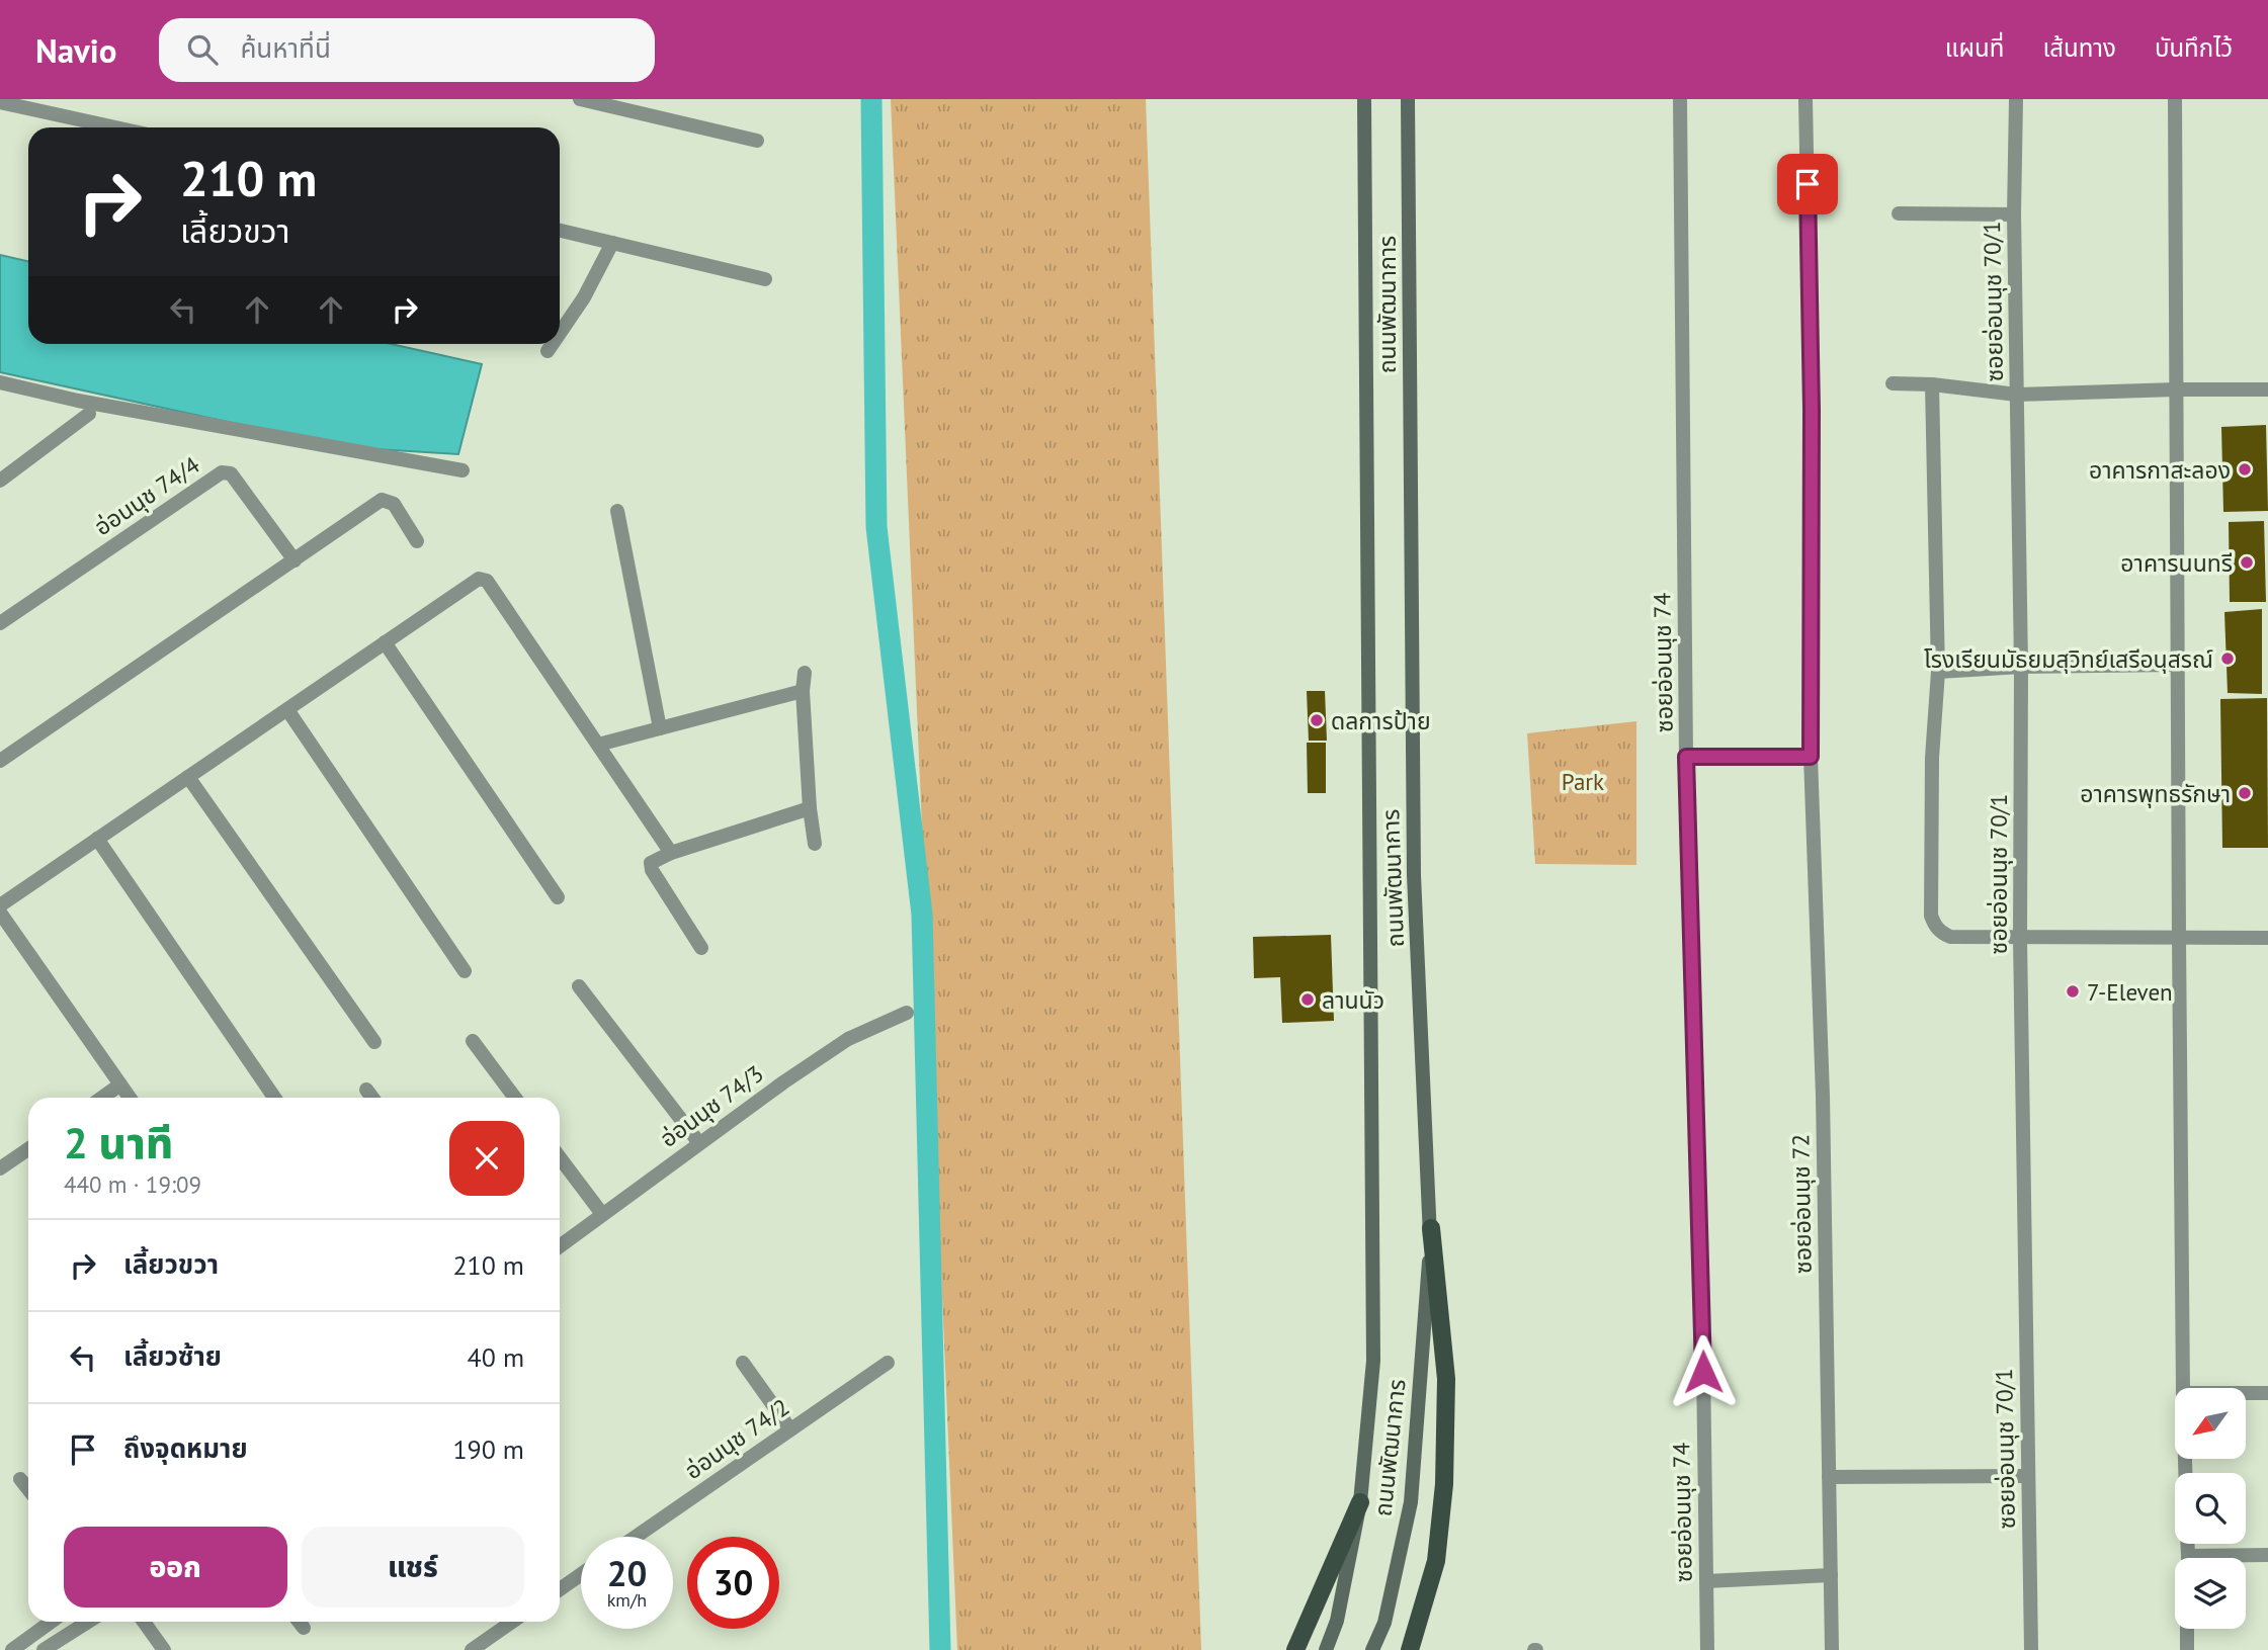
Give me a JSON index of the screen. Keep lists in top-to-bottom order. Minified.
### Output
{"streets":{"main road":["ถนนพัฒนาการ"],"street":["ซอยอ่อนนุช 70/1","อ่อนนุช 74/4","ซอยอ่อนนุช 74","อ่อนนุช 74/3","ซอยอ่อนนุช 72","อ่อนนุช 74/2"]},"parks":["Park"],"places":["อาคารกาสะลอง","อาคารนนทรี","โรงเรียนมัธยมสุวิทย์เสรีอนุสรณ์","ดลการป้าย","อาคารพุทธรักษา","7-Eleven","ลานนัว"],"north":"bottom left","page":{"header":"Navio","search":"ค้นหาที่นี่","nav":["แผนที่","เส้นทาง","บันทึกไว้"],"turn":["210 m","เลี้ยวขวา"],"heading":["2 นาที","440 m · 19:09"],"list":[{"name":"เลี้ยวขวา","value":"210 m"},{"name":"เลี้ยวซ้าย","value":"40 m"},{"name":"ถึงจุดหมาย","value":"190 m"}],"buttons":["ออก","แชร์"],"speed":"20 km/h","limit":"30"}}
